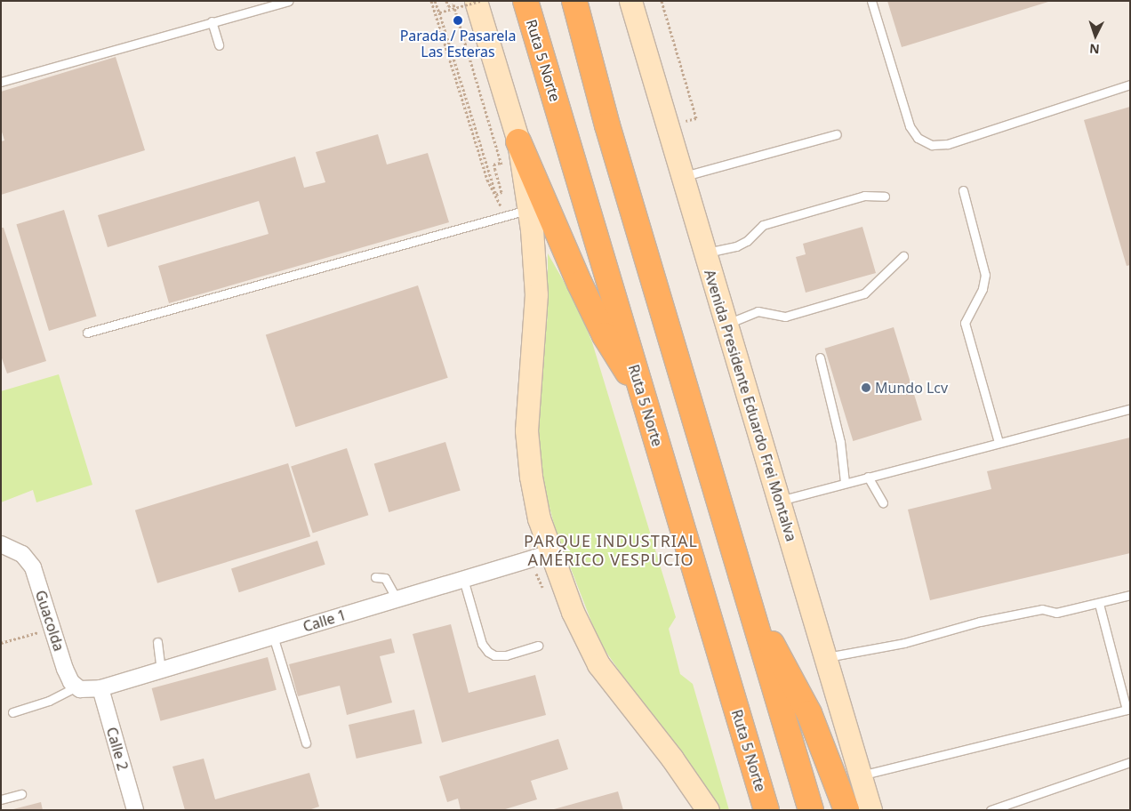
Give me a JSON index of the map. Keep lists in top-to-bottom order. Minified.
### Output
{"streets":{"highway":["Ruta 5 Norte"],"main road":["Avenida Presidente Eduardo Frei Montalva"],"street":["Guacolda","Calle 1","Calle 2"]},"crossings":[["Calle 1","Calle 2"]],"districts":["PARQUE INDUSTRIAL AMÉRICO VESPUCIO"],"places":["Parada / Pasarela Las Esteras","Mundo Lcv"],"north":"bottom"}
